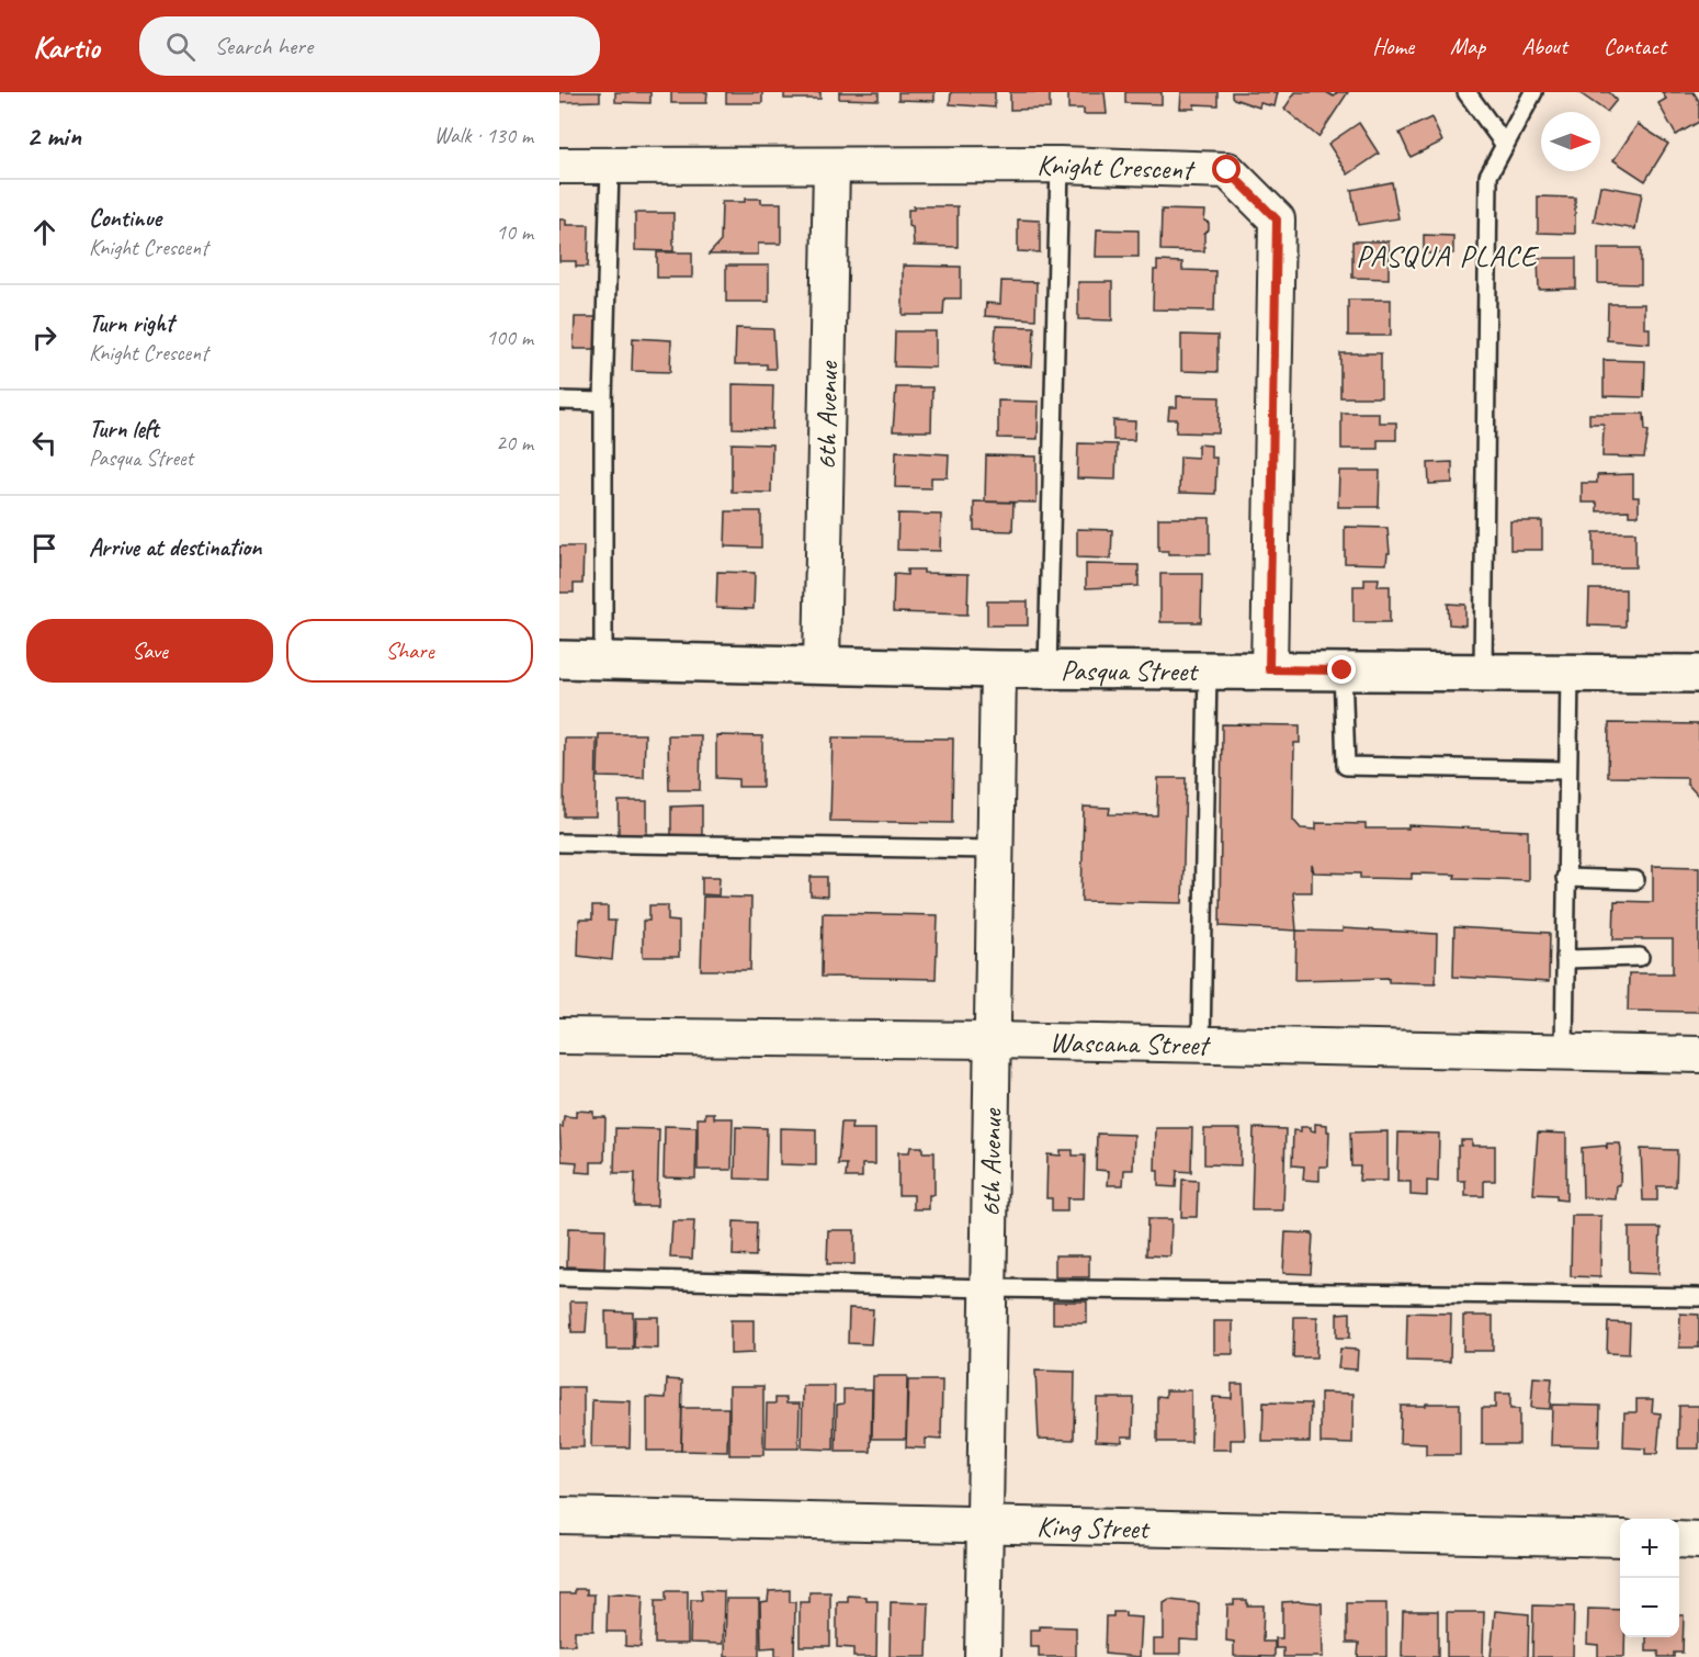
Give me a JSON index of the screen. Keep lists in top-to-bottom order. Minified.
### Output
{"streets":{"street":["Knight Crescent","6th Avenue","Pasqua Street","Wascana Street","King Street"]},"crossings":[["Knight Crescent","6th Avenue"],["Knight Crescent","Pasqua Street"],["6th Avenue","Pasqua Street"],["6th Avenue","Wascana Street"],["6th Avenue","King Street"]],"districts":["PASQUA PLACE"],"north":"right","page":{"header":"Kartio","search":"Search here","nav":["Home","Map","About","Contact"],"heading":["2 min","Walk · 130 m"],"list":[["Continue","Knight Crescent","10 m"],["Turn right","Knight Crescent","100 m"],["Turn left","Pasqua Street","20 m"],"Arrive at destination"],"buttons":["Save","Share"],"map_buttons":["+","−"]}}
